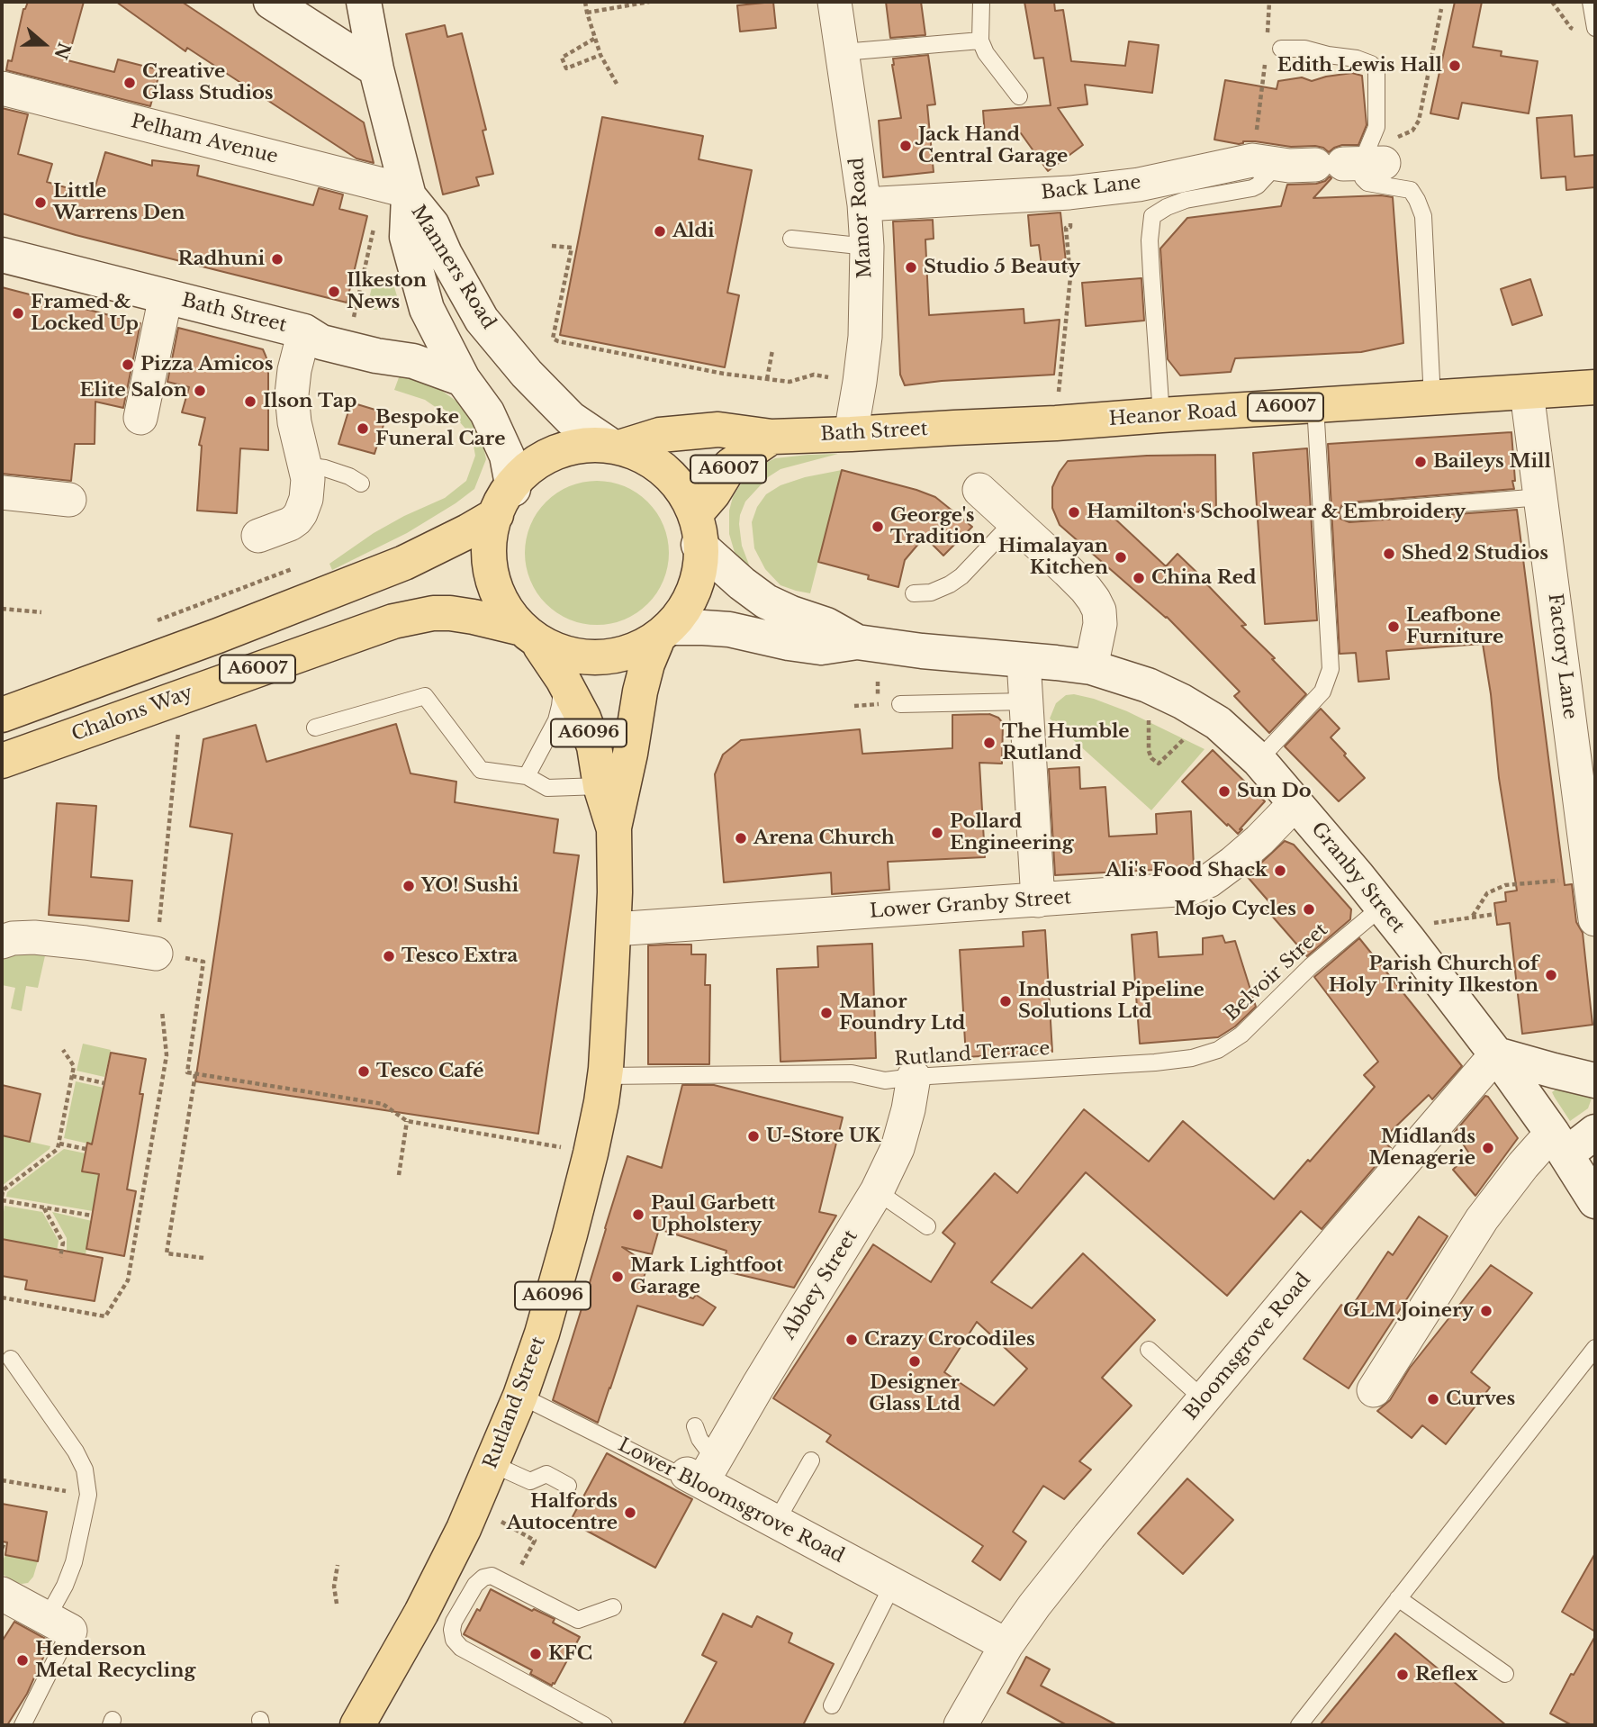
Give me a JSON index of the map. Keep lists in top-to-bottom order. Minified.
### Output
{"streets":{"main road":["Bath Street","A6007","Heanor Road","Chalons Way","A6096","Rutland Street"],"street":["Pelham Avenue","Back Lane","Manor Road","Manners Road","Factory Lane","Granby Street","Lower Granby Street","Abbey Street","Bloomsgrove Road","Lower Bloomsgrove Road"],"lane":["Belvoir Street","Rutland Terrace"]},"crossings":[["Pelham Avenue","Manners Road"],["Back Lane","Manor Road"],["Manor Road","Bath Street"],["Manners Road","Bath Street"],["Manners Road","A6007"],["Manners Road","Chalons Way"],["Manners Road","Granby Street"],["Manners Road","Rutland Street"],["Bath Street","A6007"],["Bath Street","Heanor Road"],["Bath Street","Chalons Way"],["Bath Street","Granby Street"],["Bath Street","Rutland Street"],["A6007","Chalons Way"],["A6007","Granby Street"],["A6007","Rutland Street"],["Heanor Road","Factory Lane"],["Chalons Way","Granby Street"],["Chalons Way","Rutland Street"],["Granby Street","Lower Granby Street"],["Granby Street","Belvoir Street"],["Granby Street","Bloomsgrove Road"],["Granby Street","Rutland Street"],["Lower Granby Street","Rutland Street"],["Belvoir Street","Rutland Terrace"],["Rutland Terrace","Abbey Street"],["Rutland Terrace","Rutland Street"],["Abbey Street","Lower Bloomsgrove Road"],["Bloomsgrove Road","Lower Bloomsgrove Road"],["Rutland Street","Lower Bloomsgrove Road"]],"places":["Edith Lewis Hall","Creative Glass Studios","Jack Hand Central Garage","Little Warrens Den","Aldi","Radhuni","Studio 5 Beauty","Ilkeston News","Framed & Locked Up","Pizza Amicos","Elite Salon","Ilson Tap","Bespoke Funeral Care","Baileys Mill","Hamilton's Schoolwear & Embroidery","George's Tradition","Shed 2 Studios","Himalayan Kitchen","China Red","Leafbone Furniture","The Humble Rutland","Sun Do","Pollard Engineering","Arena Church","Ali's Food Shack","YO! Sushi","Mojo Cycles","Tesco Extra","Parish Church of Holy Trinity Ilkeston","Industrial Pipeline Solutions Ltd","Manor Foundry Ltd","Tesco Café","U-Store UK","Midlands Menagerie","Paul Garbett Upholstery","Mark Lightfoot Garage","GLM Joinery","Crazy Crocodiles","Designer Glass Ltd","Curves","Halfords Autocentre","KFC","Henderson Metal Recycling","Reflex"],"north":"right"}
